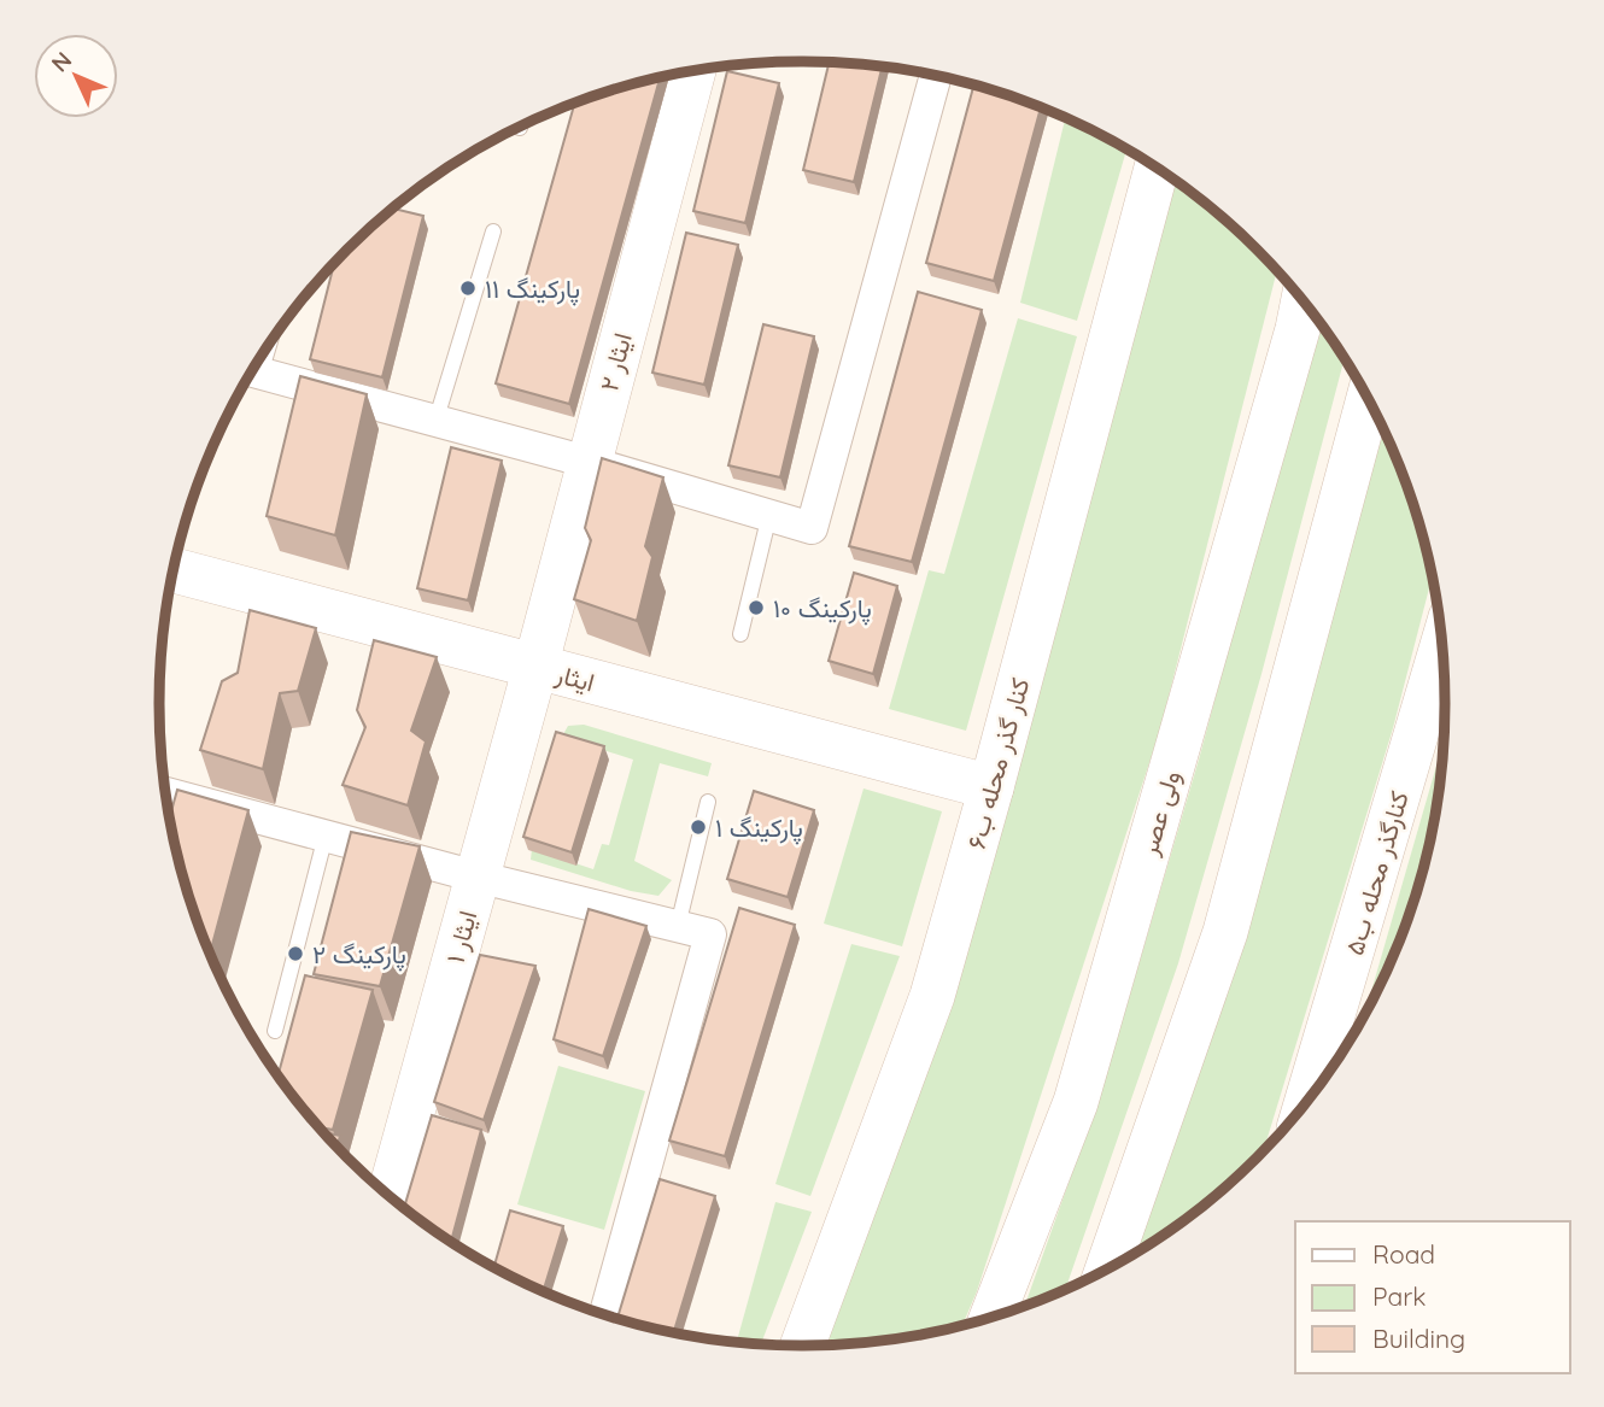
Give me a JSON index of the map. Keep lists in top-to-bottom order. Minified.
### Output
{"streets":{"street":["ایثار ۲","ایثار","کنار گذر محله ب۶","ولی عصر","کنارگذر محله ب۵","ایثار ۱"]},"crossings":[["ایثار ۲","ایثار"],["ایثار ۲","ایثار ۱"],["ایثار","کنار گذر محله ب۶"],["ایثار","ایثار ۱"]],"places":["پارکینگ ۱۱","پارکینگ ۱۰","پارکینگ ۱","پارکینگ ۲"],"legend":["Road","Park","Building"],"north":"top left"}
